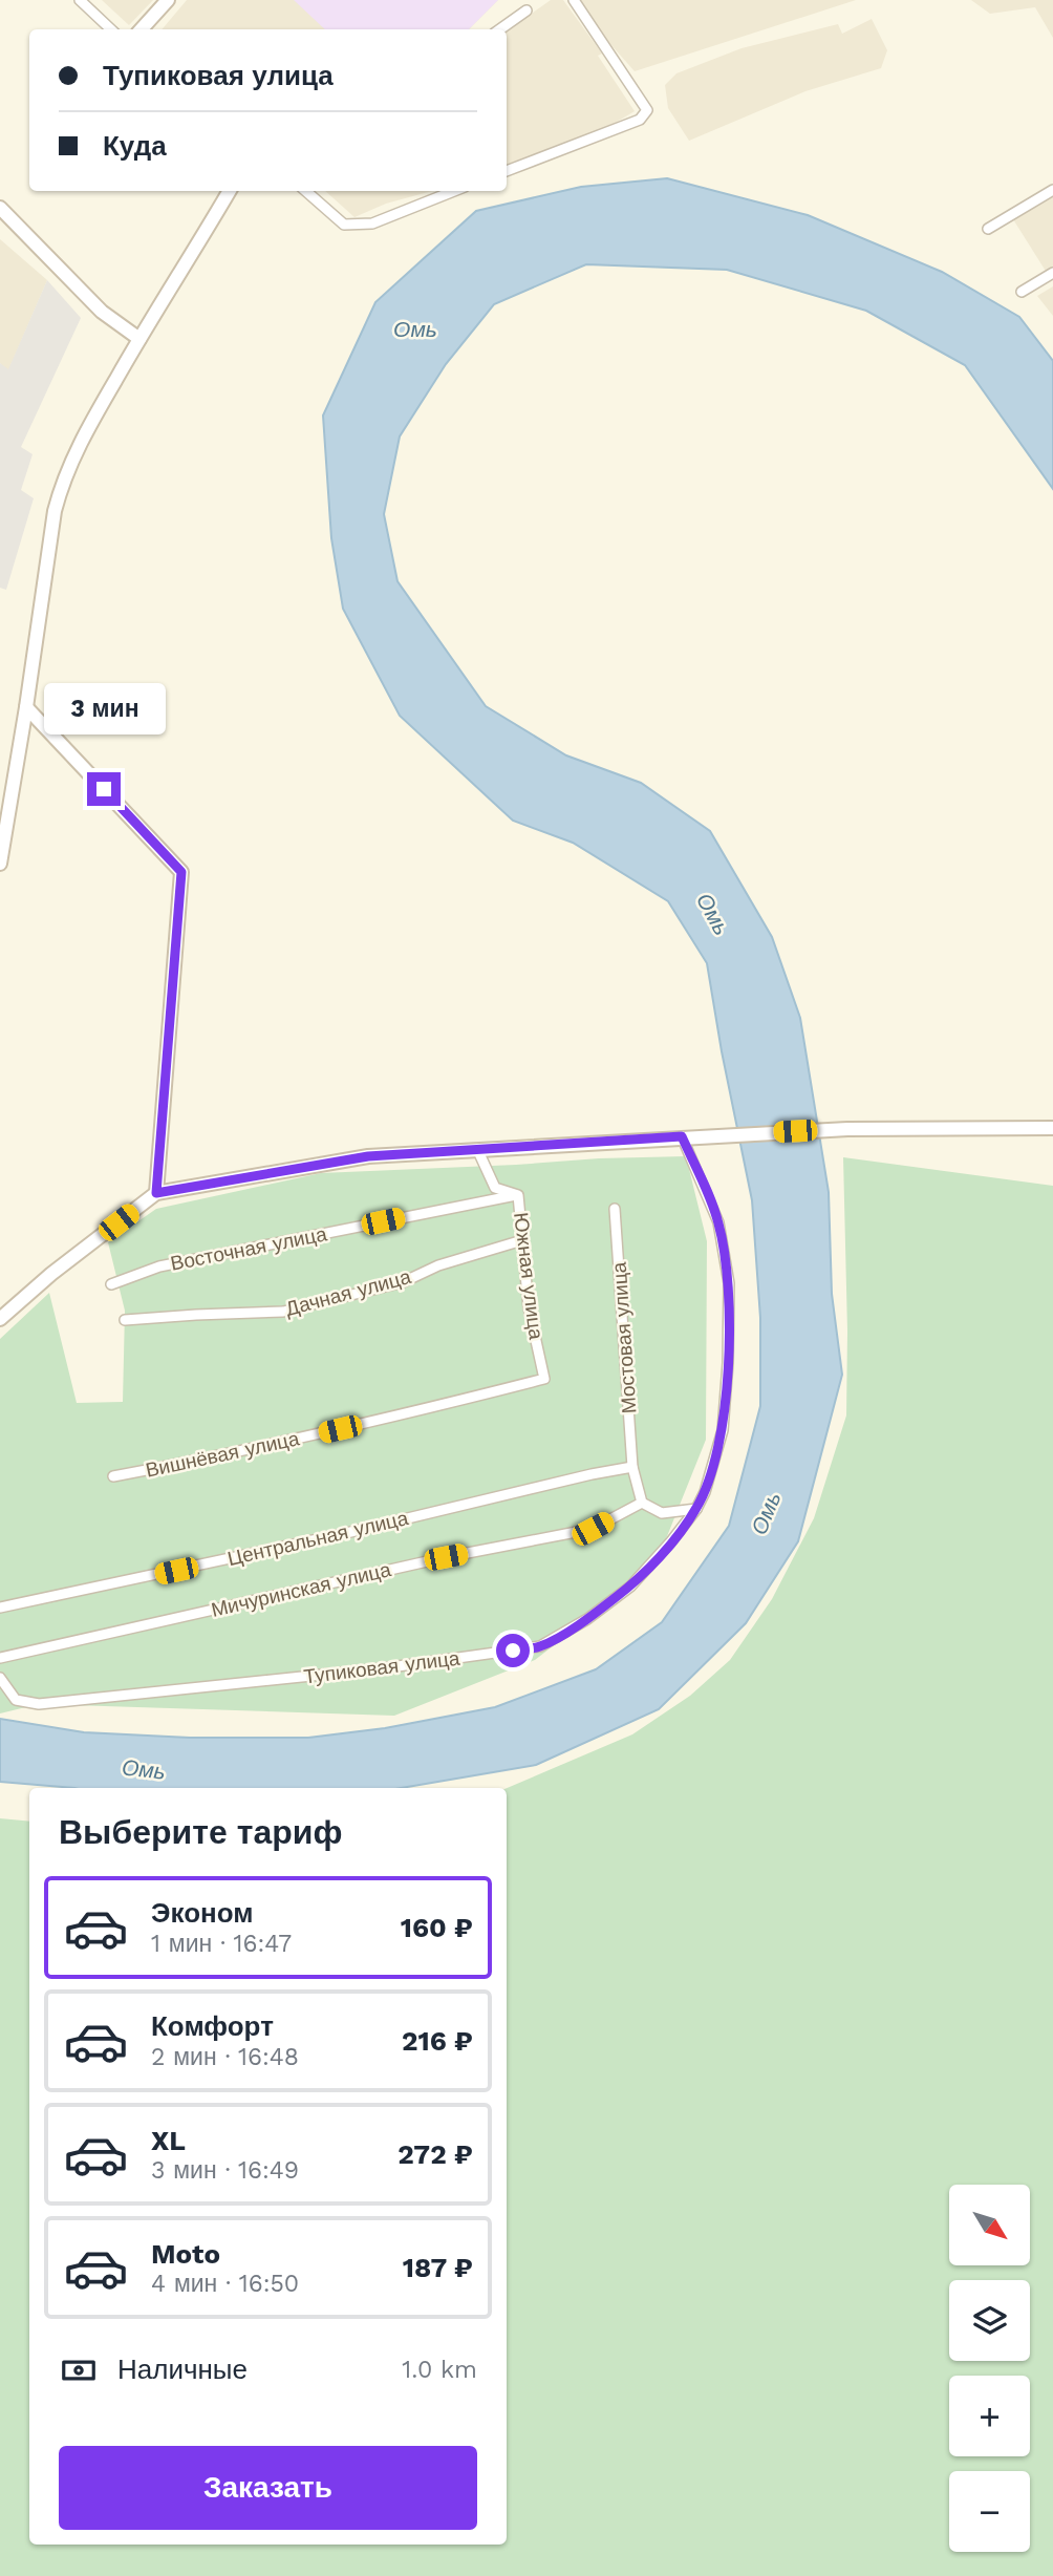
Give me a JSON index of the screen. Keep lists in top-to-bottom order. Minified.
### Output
{"streets":{"street":["Восточная улица","Южная улица","Дачная улица","Мостовая улица","Вишнёвая улица","Центральная улица","Мичуринская улица","Тупиковая улица"]},"crossings":[["Восточная улица","Южная улица"],["Южная улица","Дачная улица"],["Южная улица","Вишнёвая улица"],["Мостовая улица","Центральная улица"],["Мостовая улица","Мичуринская улица"]],"water":["Омь"],"north":"bottom right","page":{"banner":["Тупиковая улица","Куда"],"bubble":"3 мин","heading":"Выберите тариф","list":[{"name":"Эконом","note":"1 мин · 16:47","value":"160 ₽"},{"name":"Комфорт","note":"2 мин · 16:48","value":"216 ₽"},{"name":"XL","note":"3 мин · 16:49","value":"272 ₽"},{"name":"Moto","note":"4 мин · 16:50","value":"187 ₽"}],"map_buttons":["+","−"],"pay":["Наличные","1.0 km"],"buttons":"Заказать"}}
